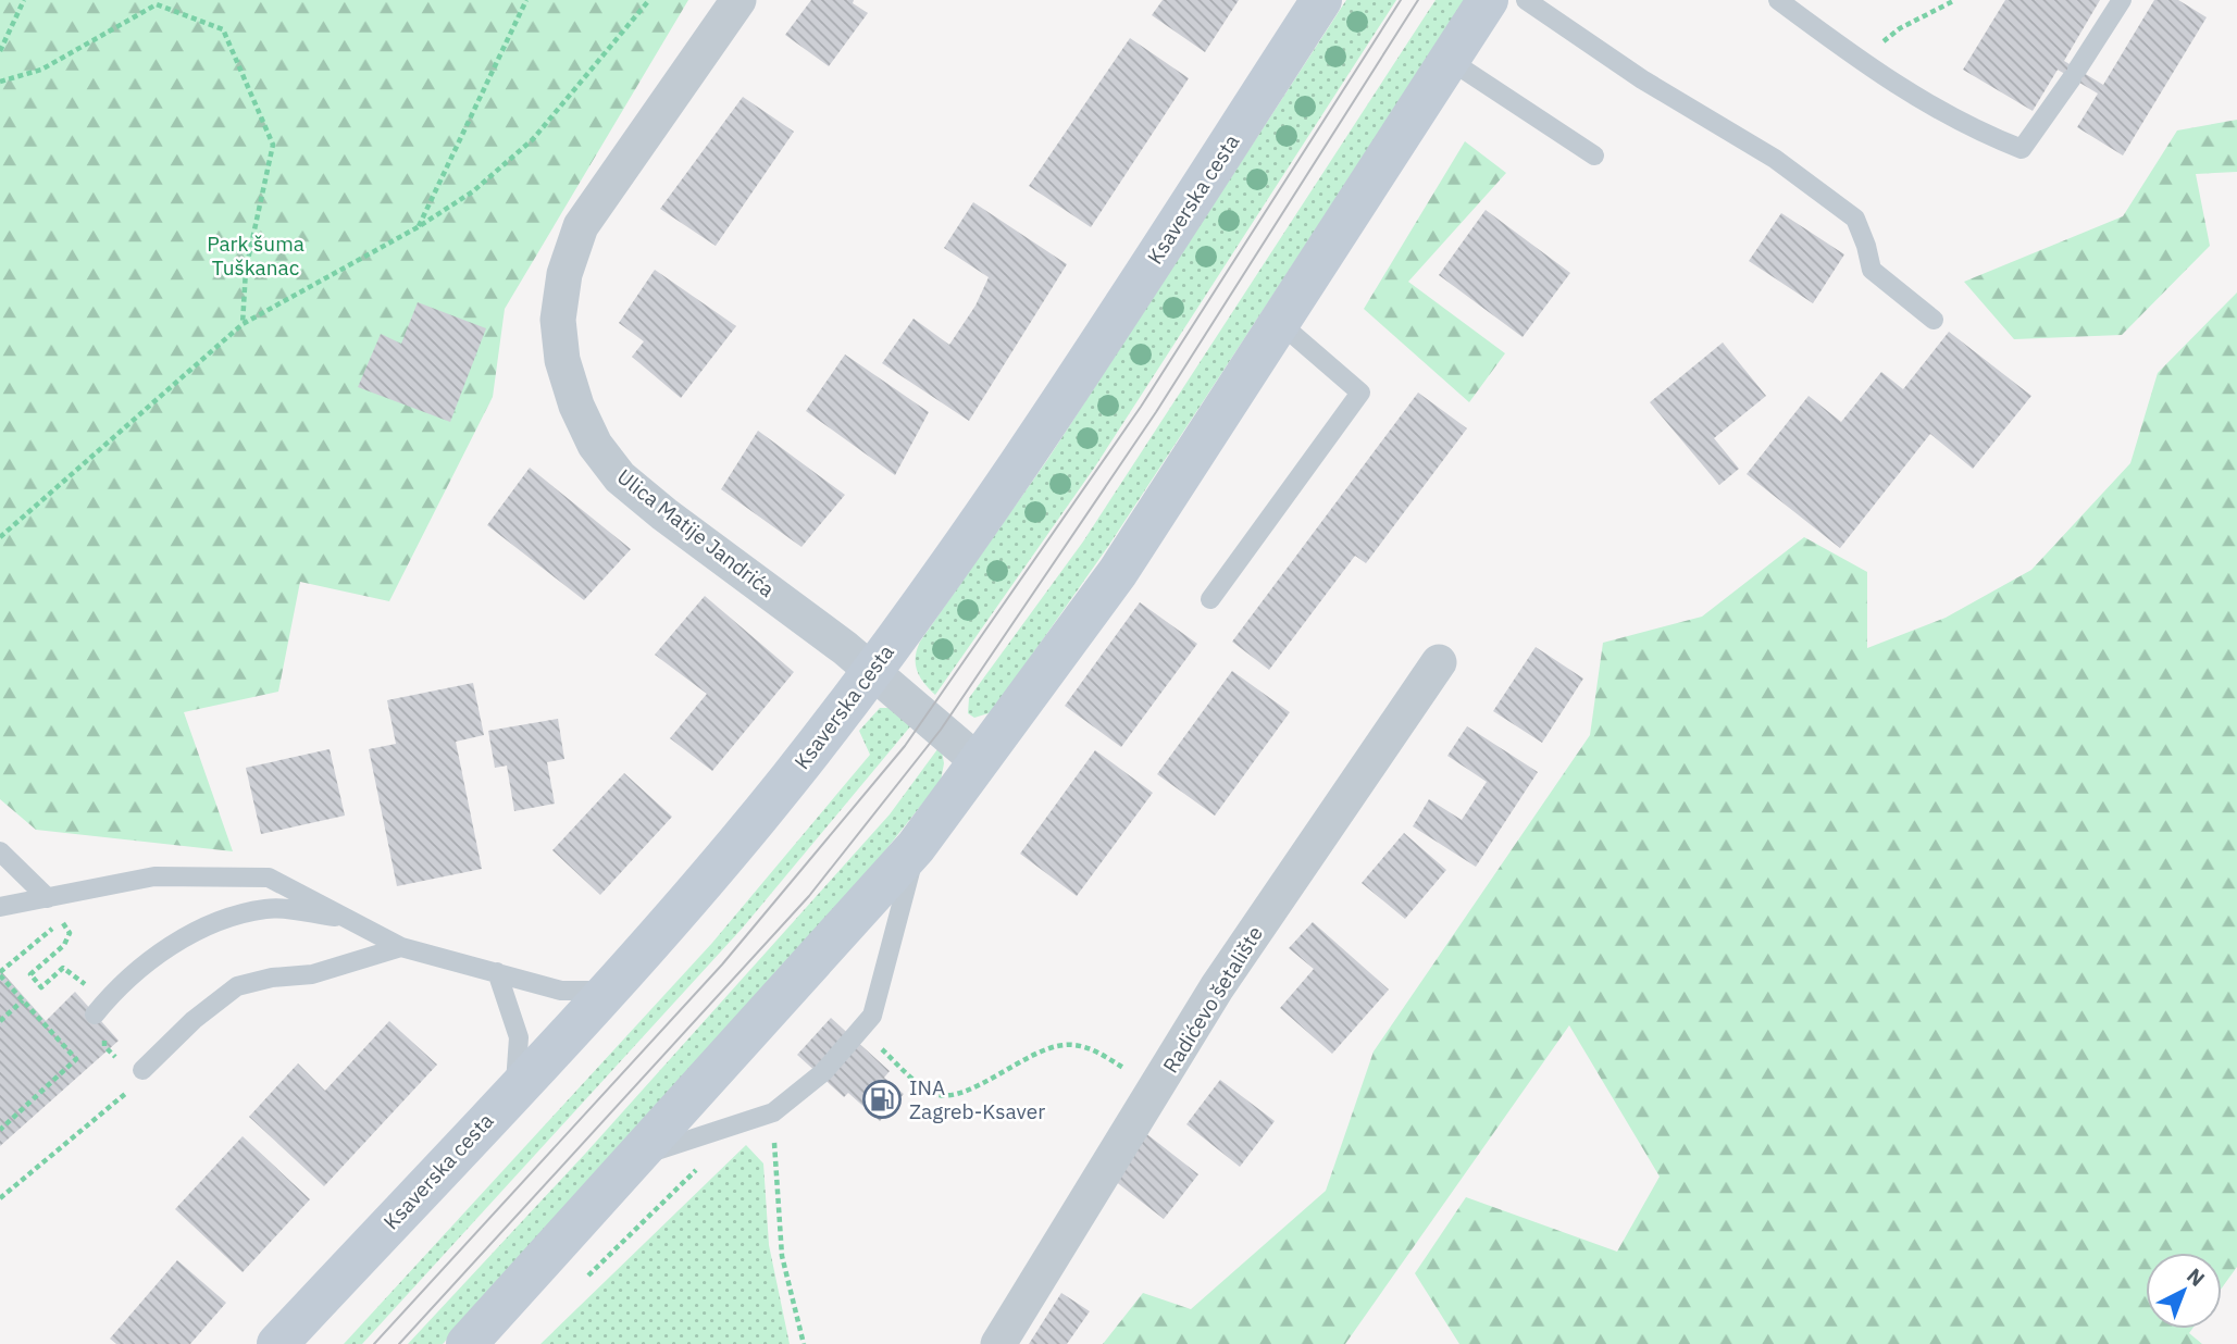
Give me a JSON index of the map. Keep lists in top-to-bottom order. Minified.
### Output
{"streets":{"main road":["Ksaverska cesta"],"street":["Ulica Matije Jandrića","Radićevo šetalište"]},"crossings":[["Ksaverska cesta","Ulica Matije Jandrića"]],"parks":["Park šuma Tuškanac"],"places":{"fuel station":["INA Zagreb-Ksaver"]},"north":"top right"}
